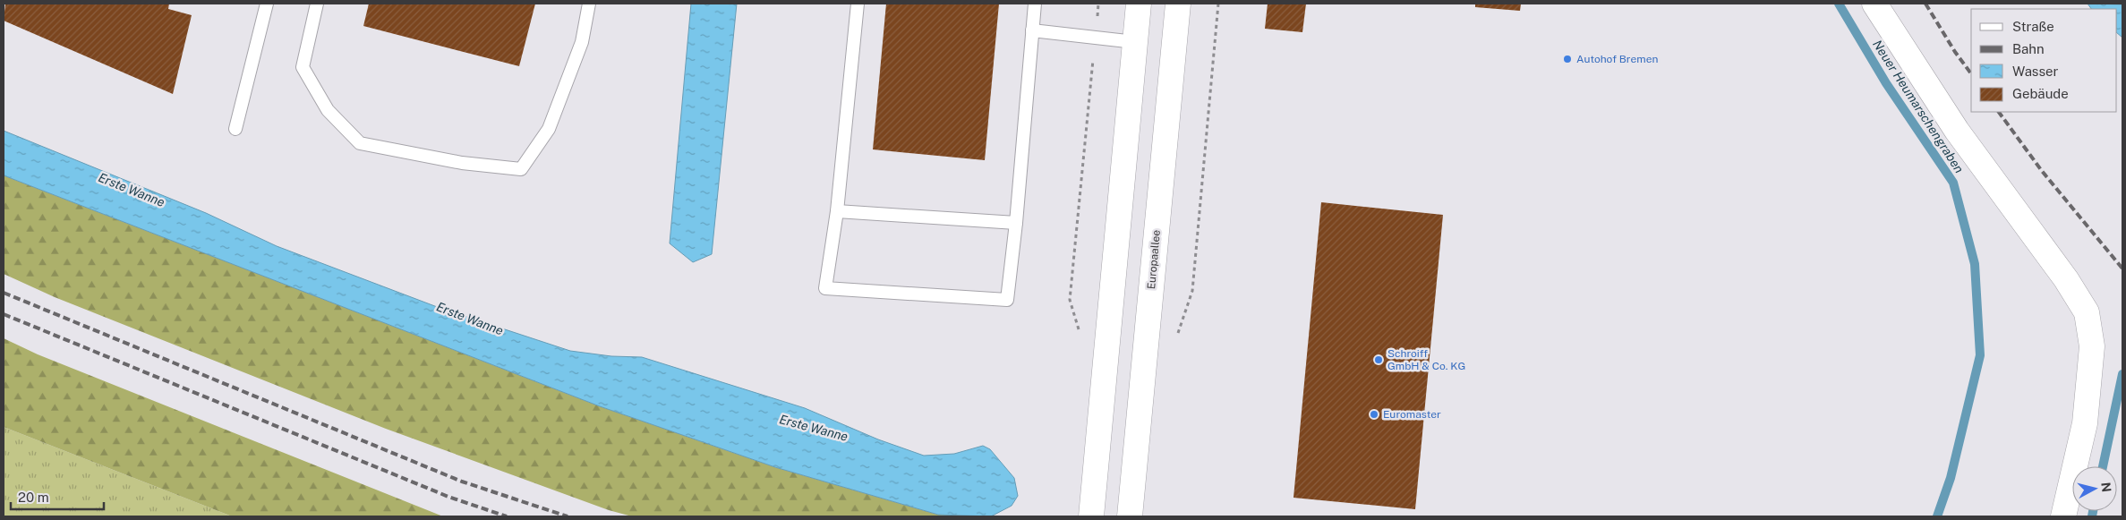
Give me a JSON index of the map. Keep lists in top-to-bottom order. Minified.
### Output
{"streets":{"street":["Europaallee"]},"water":["Neuer Heumarschengraben","Erste Wanne"],"places":["Autohof Bremen","Schroiff GmbH & Co. KG","Euromaster"],"legend":["Straße","Bahn","Wasser","Gebäude"],"scale_bar":"20 m","north":"right"}
